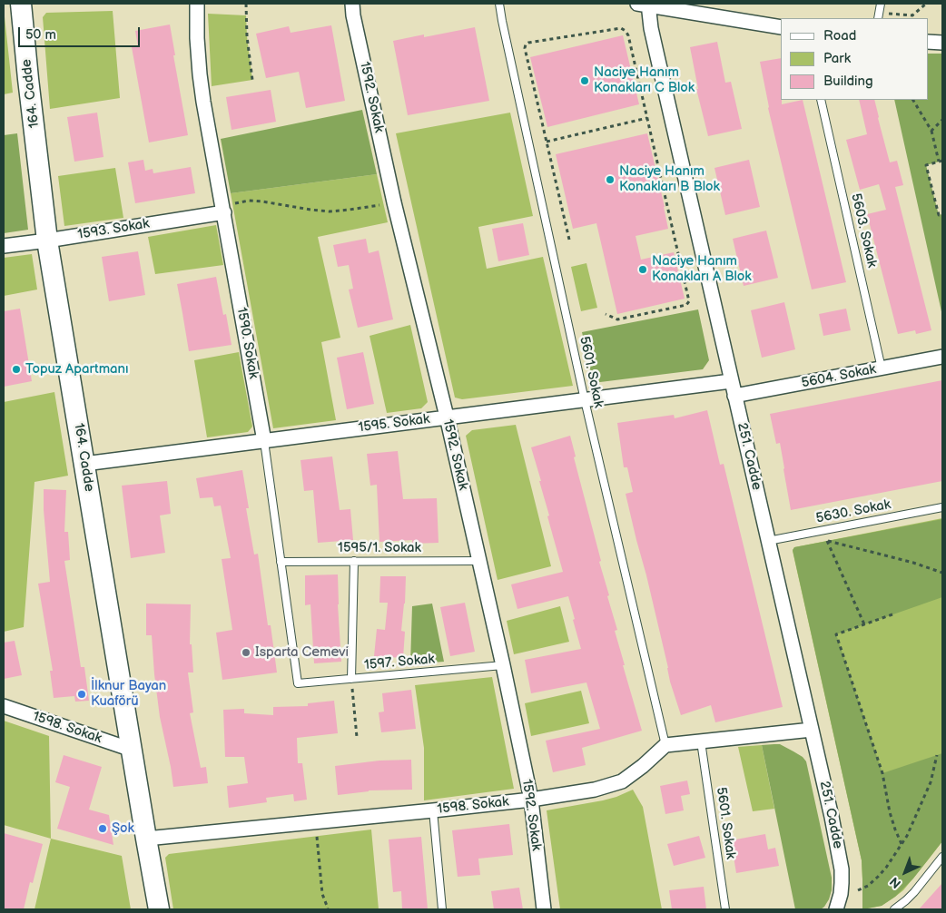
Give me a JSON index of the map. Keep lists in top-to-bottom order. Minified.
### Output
{"streets":{"main road":["164. Cadde"],"street":["1592. Sokak","1593. Sokak","1590. Sokak","5604. Sokak","1595. Sokak","251. Cadde","1598. Sokak"],"lane":["5603. Sokak","5601. Sokak","5630. Sokak","1595/1. Sokak","1597. Sokak"]},"crossings":[["164. Cadde","1593. Sokak"],["164. Cadde","1595. Sokak"],["164. Cadde","1598. Sokak"],["1592. Sokak","1595. Sokak"],["1592. Sokak","1595/1. Sokak"],["1592. Sokak","1597. Sokak"],["1592. Sokak","1598. Sokak"],["1593. Sokak","1590. Sokak"],["5603. Sokak","5604. Sokak"],["1590. Sokak","1595. Sokak"],["1590. Sokak","1595/1. Sokak"],["1590. Sokak","1597. Sokak"],["5601. Sokak","1595. Sokak"],["5601. Sokak","1598. Sokak"],["5604. Sokak","251. Cadde"],["1595. Sokak","251. Cadde"],["251. Cadde","5630. Sokak"]],"places":["Naciye Hanım Konakları C Blok","Naciye Hanım Konakları B Blok","Naciye Hanım Konakları A Blok","Topuz Apartmanı","Isparta Cemevi","İlknur Bayan Kuaförü","Şok"],"legend":["Road","Park","Building"],"scale_bar":"50 m","north":"bottom left"}
